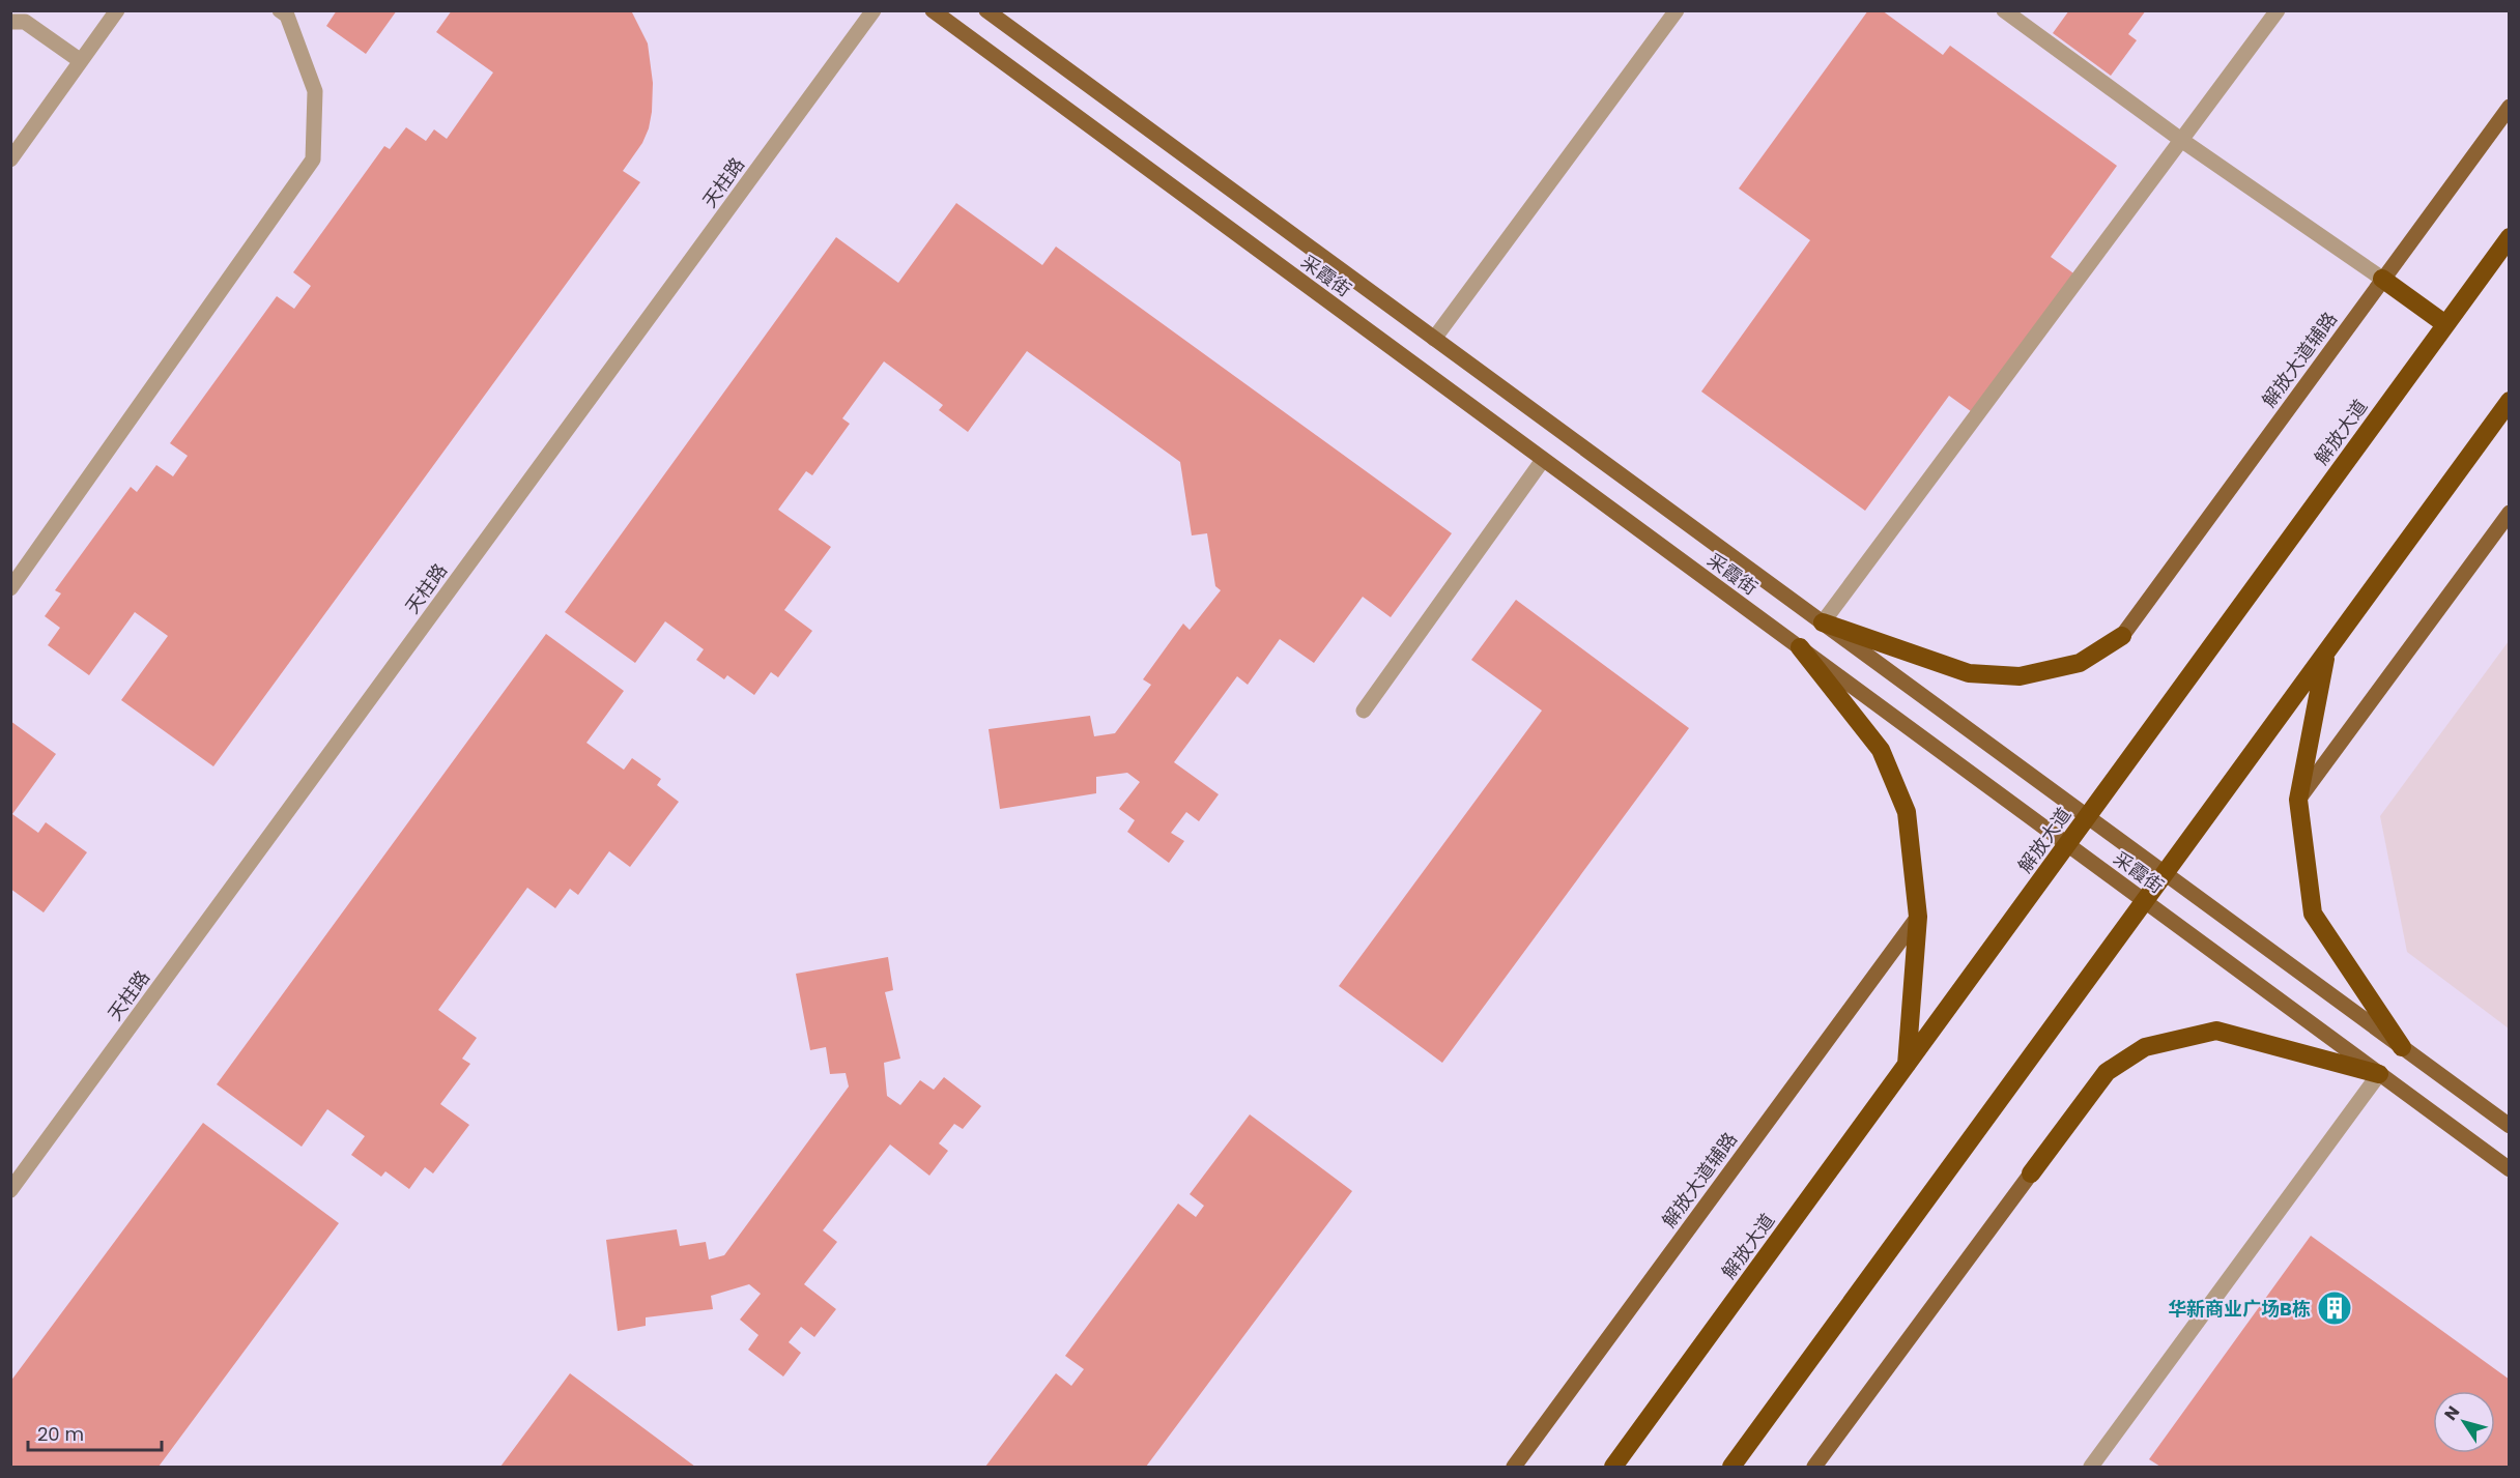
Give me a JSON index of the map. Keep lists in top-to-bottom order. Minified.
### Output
{"streets":{"highway":["解放大道"],"main road":["采霞街","解放大道辅路"],"street":["天柱路"]},"crossings":[["采霞街","解放大道"]],"places":{"building":["华新商业广场B栋"]},"scale_bar":"20 m","north":"top left"}
